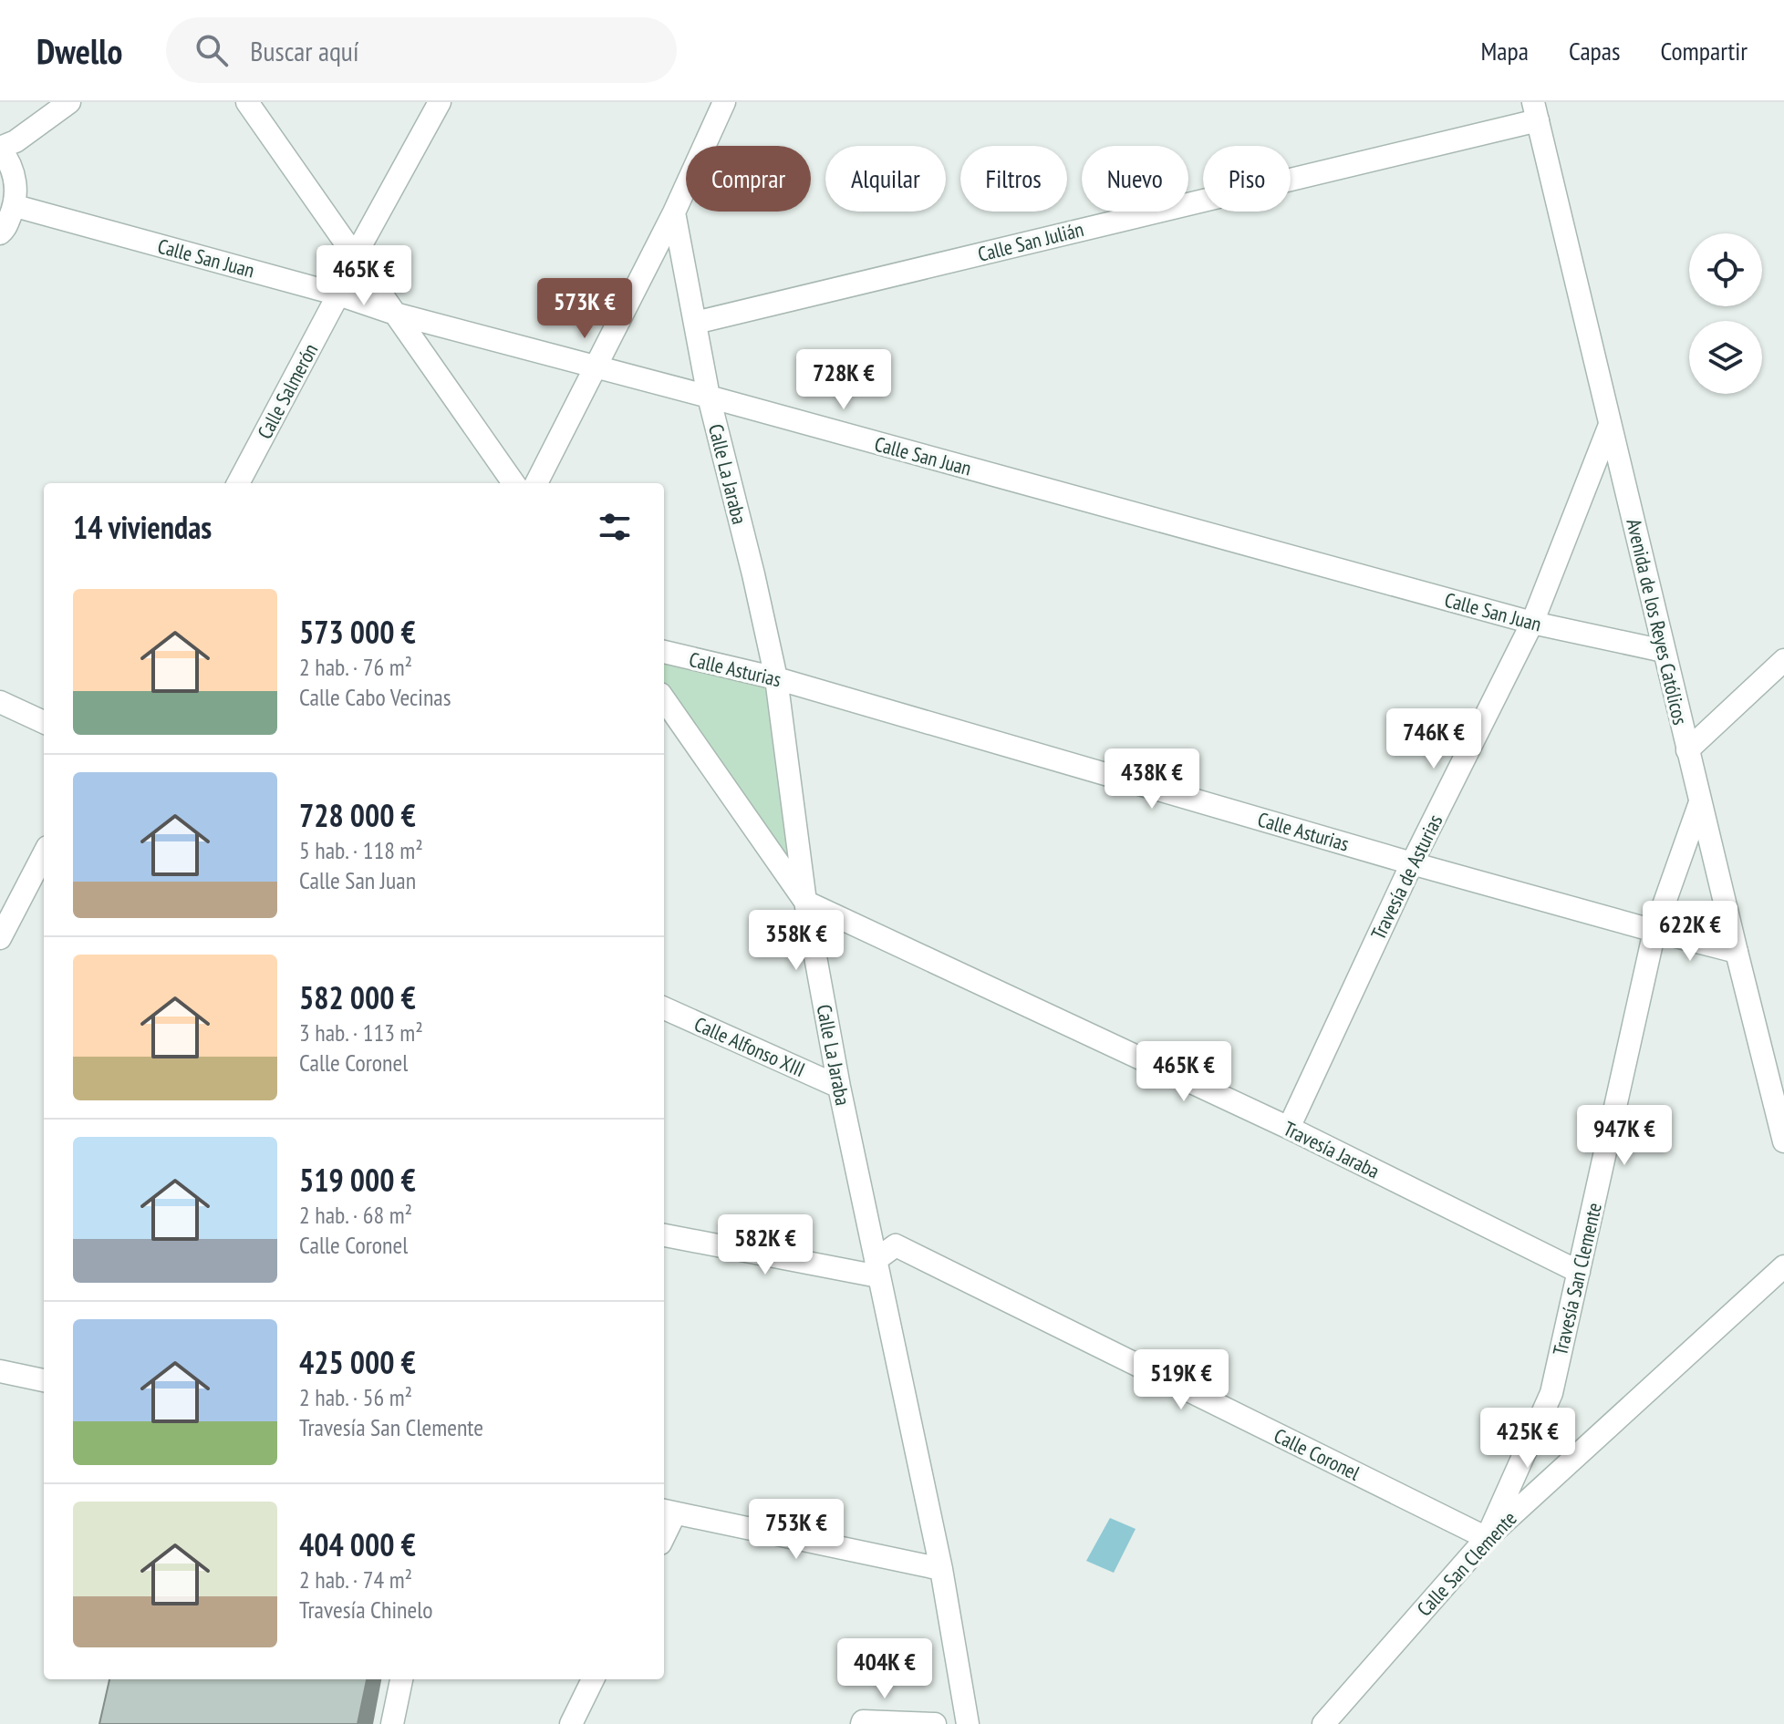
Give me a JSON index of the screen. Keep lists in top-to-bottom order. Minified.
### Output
{"streets":{"street":["Calle San Julián","Calle San Juan","Calle Salmerón","Calle La Jaraba","Avenida de los Reyes Católicos","Calle Asturias","Travesía de Asturias","Calle Alfonso XIII","Travesía Jaraba","Travesía San Clemente","Calle Coronel","Calle San Clemente"]},"crossings":[["Calle San Julián","Calle La Jaraba"],["Calle San Julián","Avenida de los Reyes Católicos"],["Calle San Juan","Calle Salmerón"],["Calle San Juan","Calle La Jaraba"],["Calle San Juan","Avenida de los Reyes Católicos"],["Calle San Juan","Travesía de Asturias"],["Calle La Jaraba","Calle Asturias"],["Calle La Jaraba","Calle Alfonso XIII"],["Calle La Jaraba","Travesía Jaraba"],["Calle La Jaraba","Calle Coronel"],["Avenida de los Reyes Católicos","Calle Asturias"],["Avenida de los Reyes Católicos","Travesía de Asturias"],["Avenida de los Reyes Católicos","Travesía San Clemente"],["Calle Asturias","Travesía de Asturias"],["Calle Asturias","Travesía San Clemente"],["Travesía de Asturias","Travesía Jaraba"],["Travesía Jaraba","Travesía San Clemente"],["Travesía San Clemente","Calle Coronel"],["Travesía San Clemente","Calle San Clemente"],["Calle Coronel","Calle San Clemente"]],"page":{"header":"Dwello","search":"Buscar aquí","nav":["Mapa","Capas","Compartir"],"chip":["Comprar","Alquilar","Filtros","Nuevo","Piso"],"price":["465K €","573K €","728K €","746K €","438K €","622K €","358K €","465K €","947K €","582K €","519K €","425K €","753K €","404K €"],"heading":"14 viviendas","list":[{"name":"573 000 €","note":"2 hab. · 76 m² · Calle Cabo Vecinas"},{"name":"728 000 €","note":"5 hab. · 118 m² · Calle San Juan"},{"name":"582 000 €","note":"3 hab. · 113 m² · Calle Coronel"},{"name":"519 000 €","note":"2 hab. · 68 m² · Calle Coronel"},{"name":"425 000 €","note":"2 hab. · 56 m² · Travesía San Clemente"},{"name":"404 000 €","note":"2 hab. · 74 m² · Travesía Chinelo"}]}}
